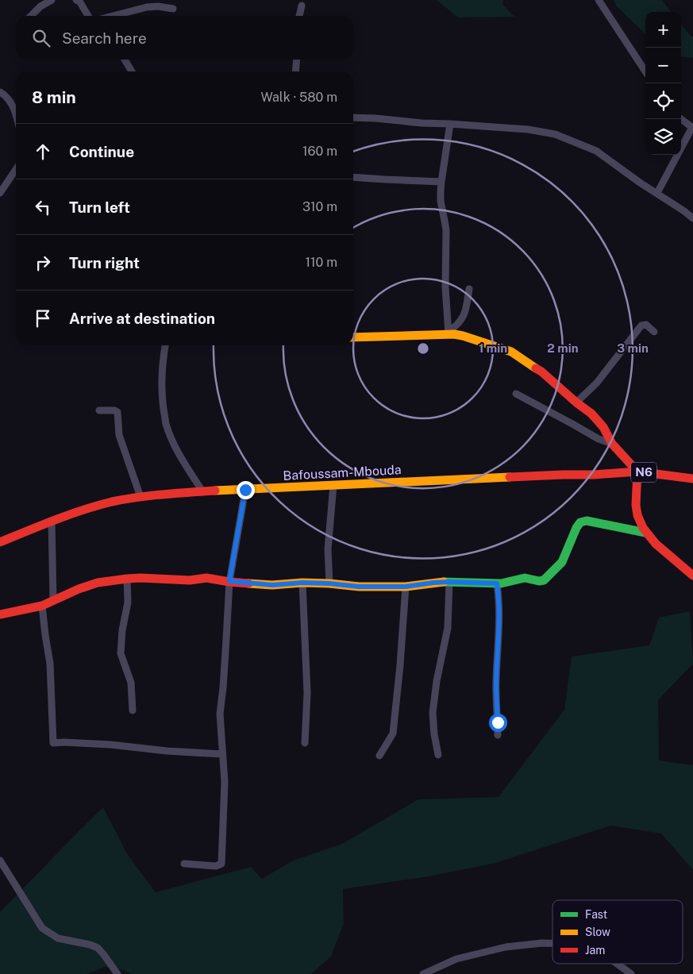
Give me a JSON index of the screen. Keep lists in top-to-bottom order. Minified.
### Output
{"streets":{"main road":["Bafoussam-Mbouda","N6"]},"legend":["Fast","Slow","Jam"],"page":{"map_buttons":["+","−"],"search":"Search here","heading":["8 min","Walk · 580 m"],"list":[["Continue","160 m"],["Turn left","310 m"],["Turn right","110 m"],"Arrive at destination"]},"rings":["1 min","2 min","3 min"]}
